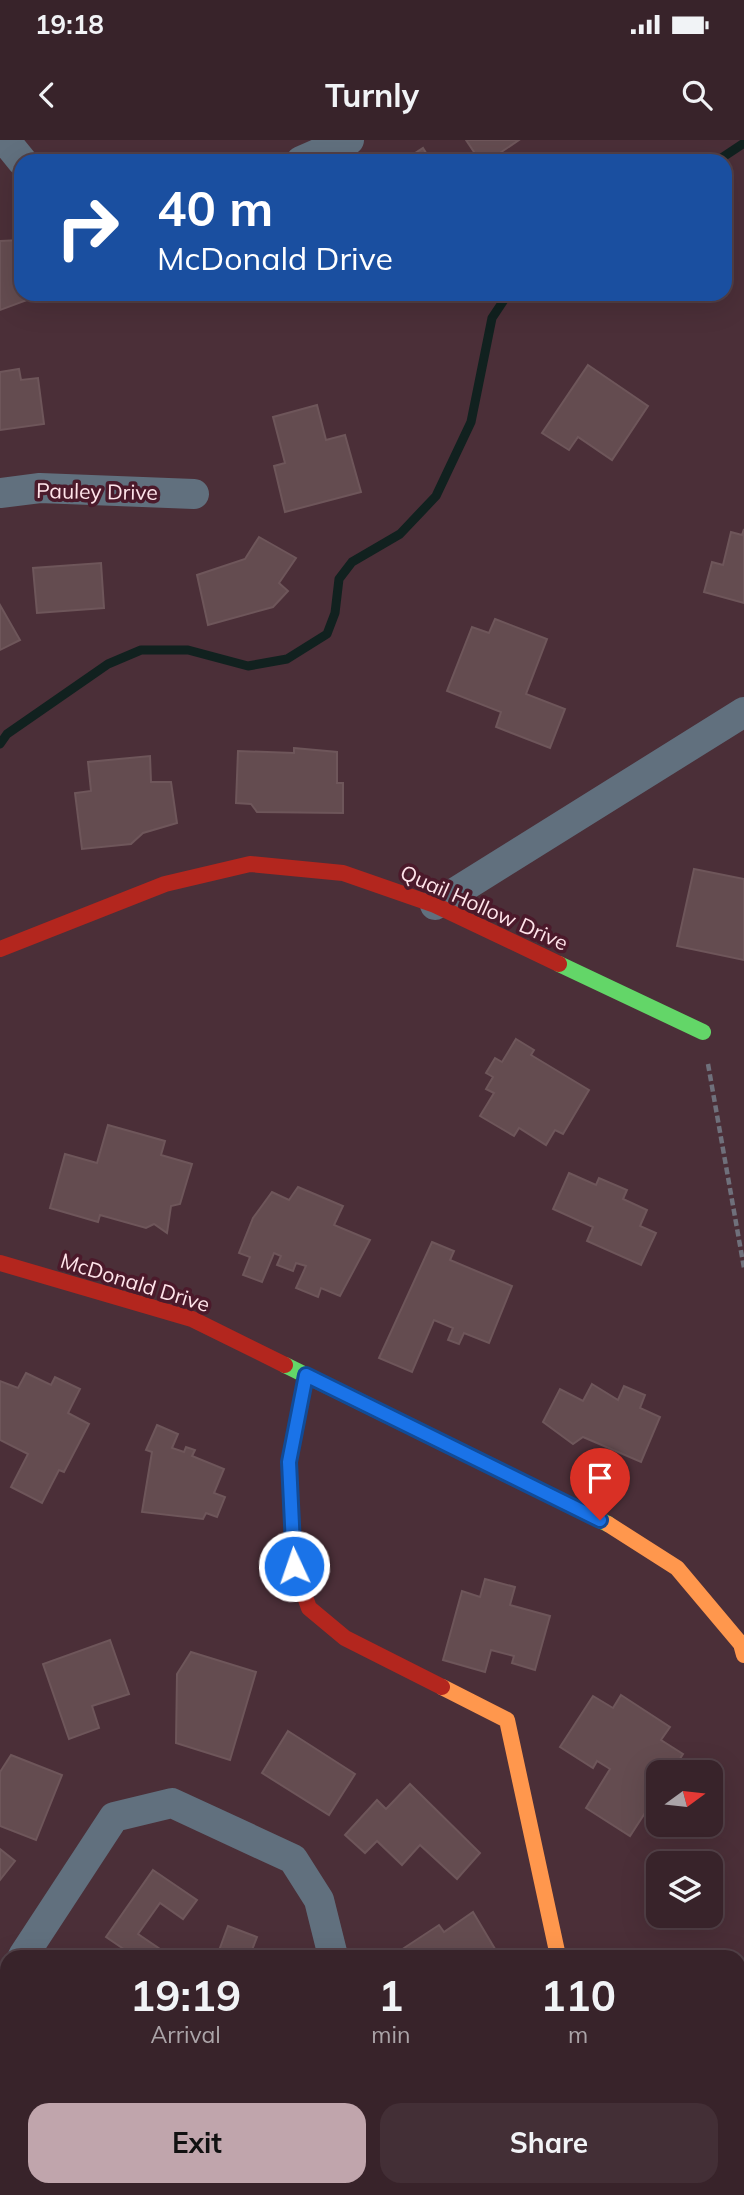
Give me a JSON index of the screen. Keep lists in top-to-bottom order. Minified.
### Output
{"streets":{"street":["Pauley Drive","Quail Hollow Drive","McDonald Drive"]},"north":"right","page":{"status":"19:18","header":"Turnly","turn":["40 m","McDonald Drive"],"eta":["19:19","Arrival","1","min","110","m"],"buttons":["Exit","Share"]}}
